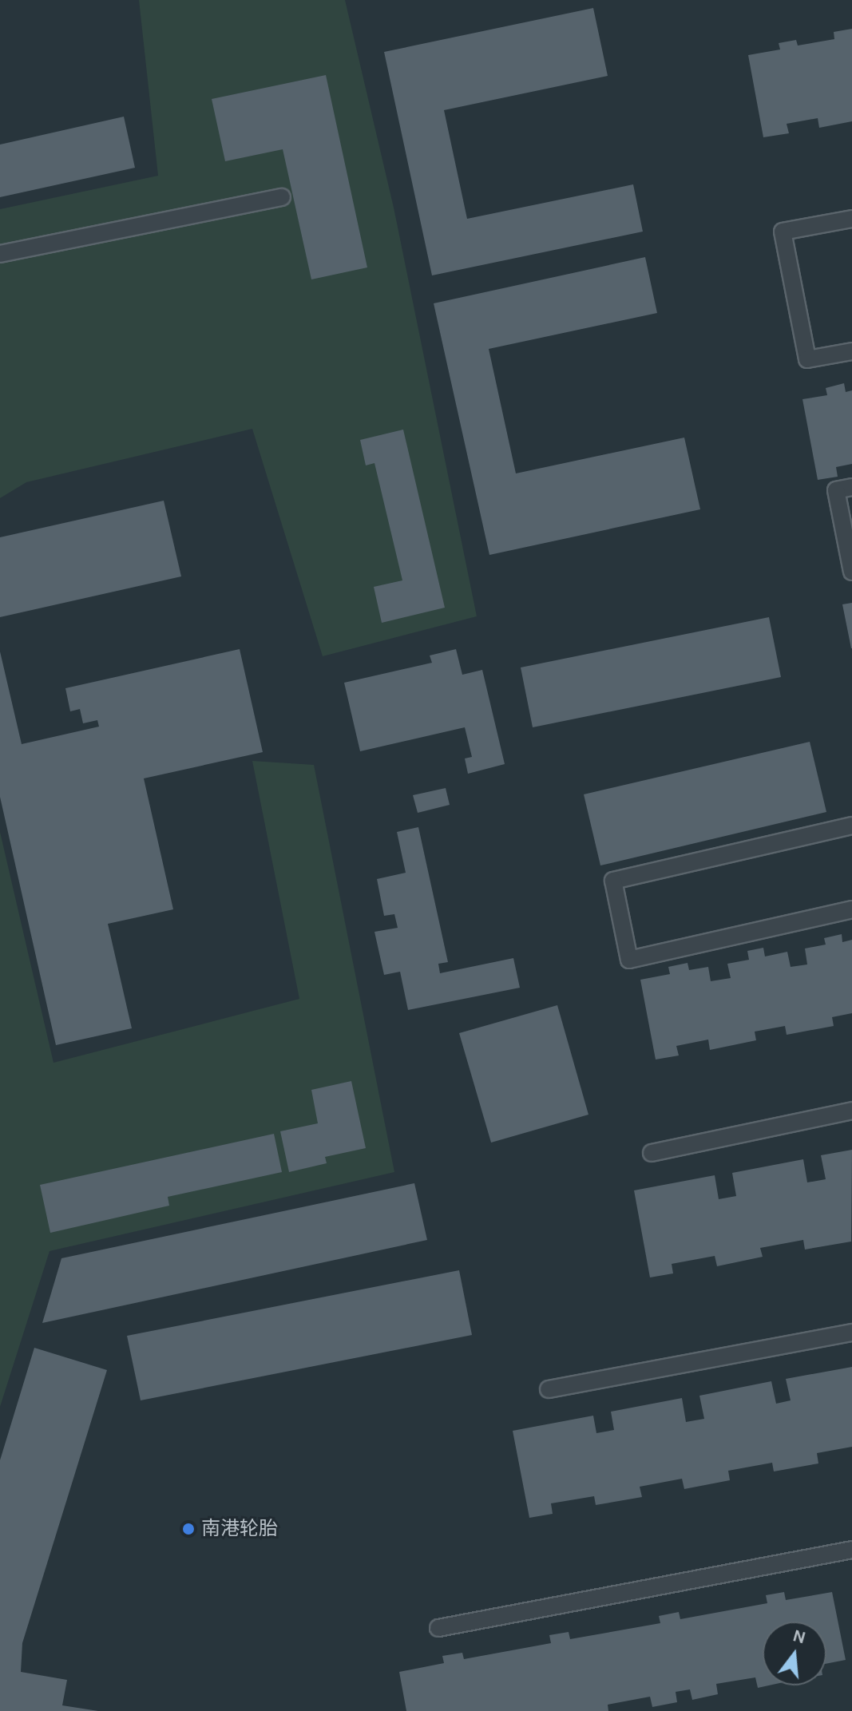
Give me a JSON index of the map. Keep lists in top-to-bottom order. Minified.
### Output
{"places":["南港轮胎"],"north":"top"}
